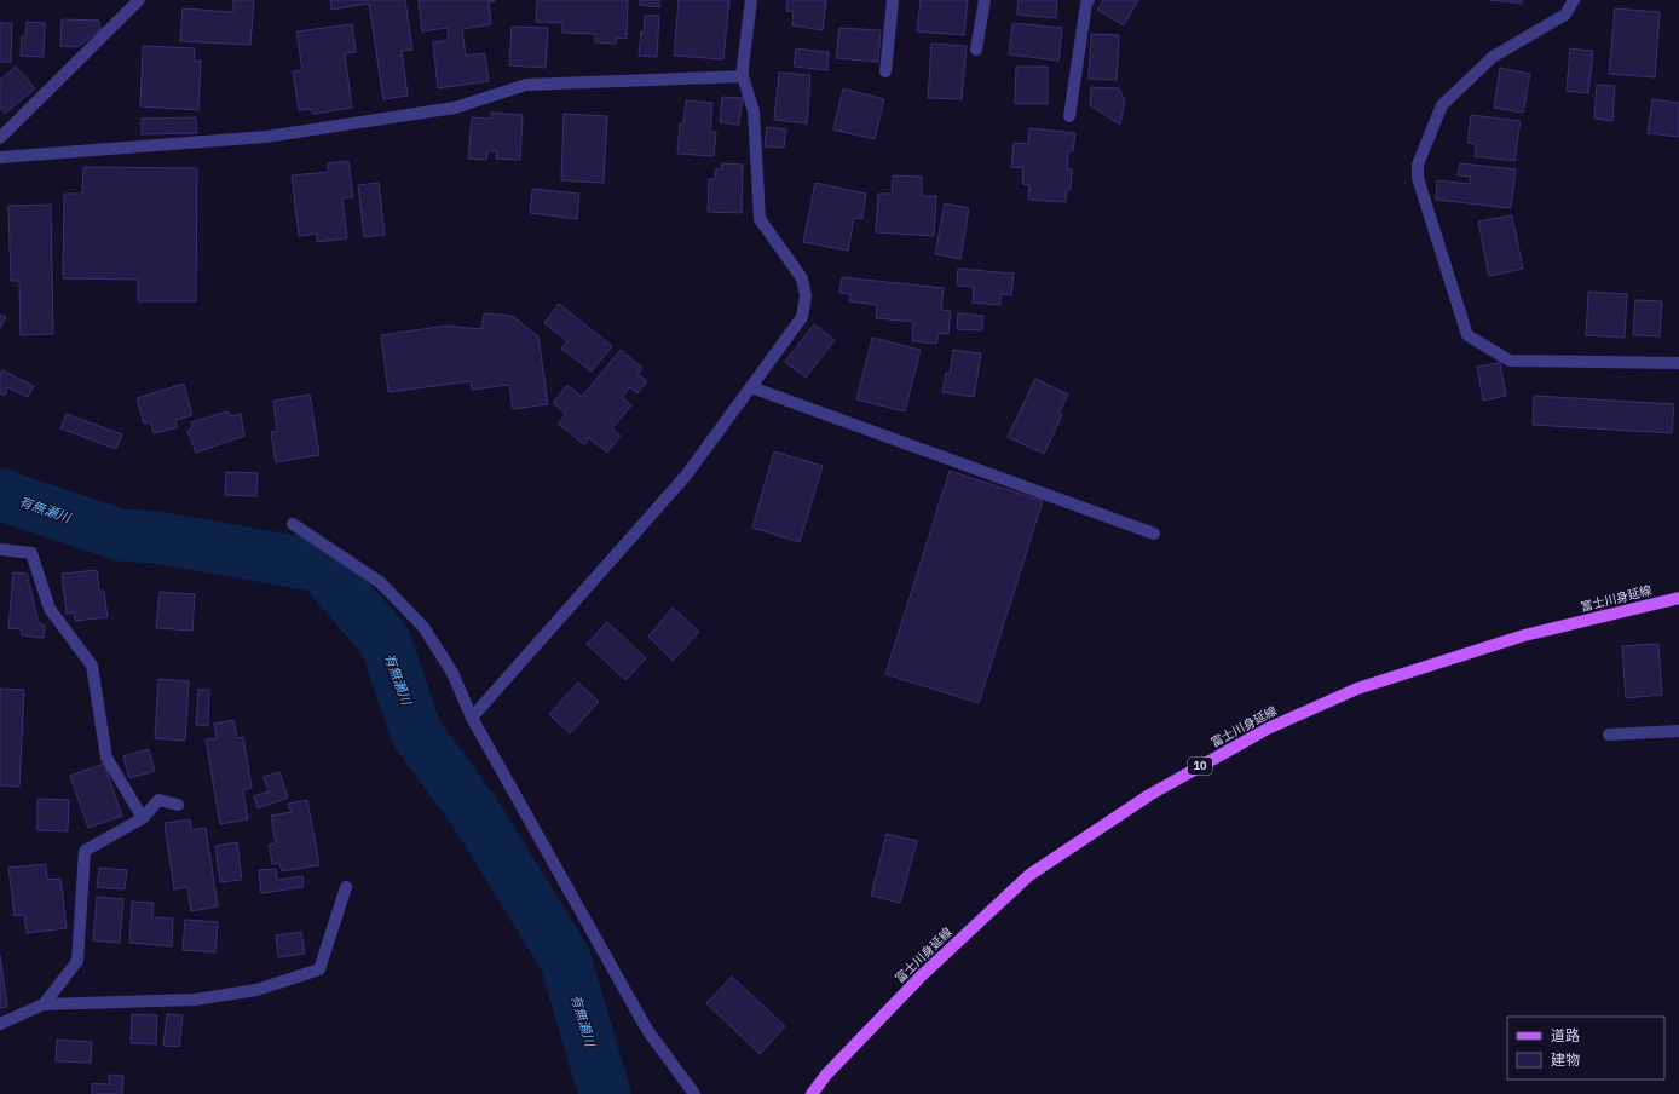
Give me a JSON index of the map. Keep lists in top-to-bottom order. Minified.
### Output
{"streets":{"main road":["富士川身延線","10"]},"water":["有無瀬川"],"legend":["道路","建物"]}
